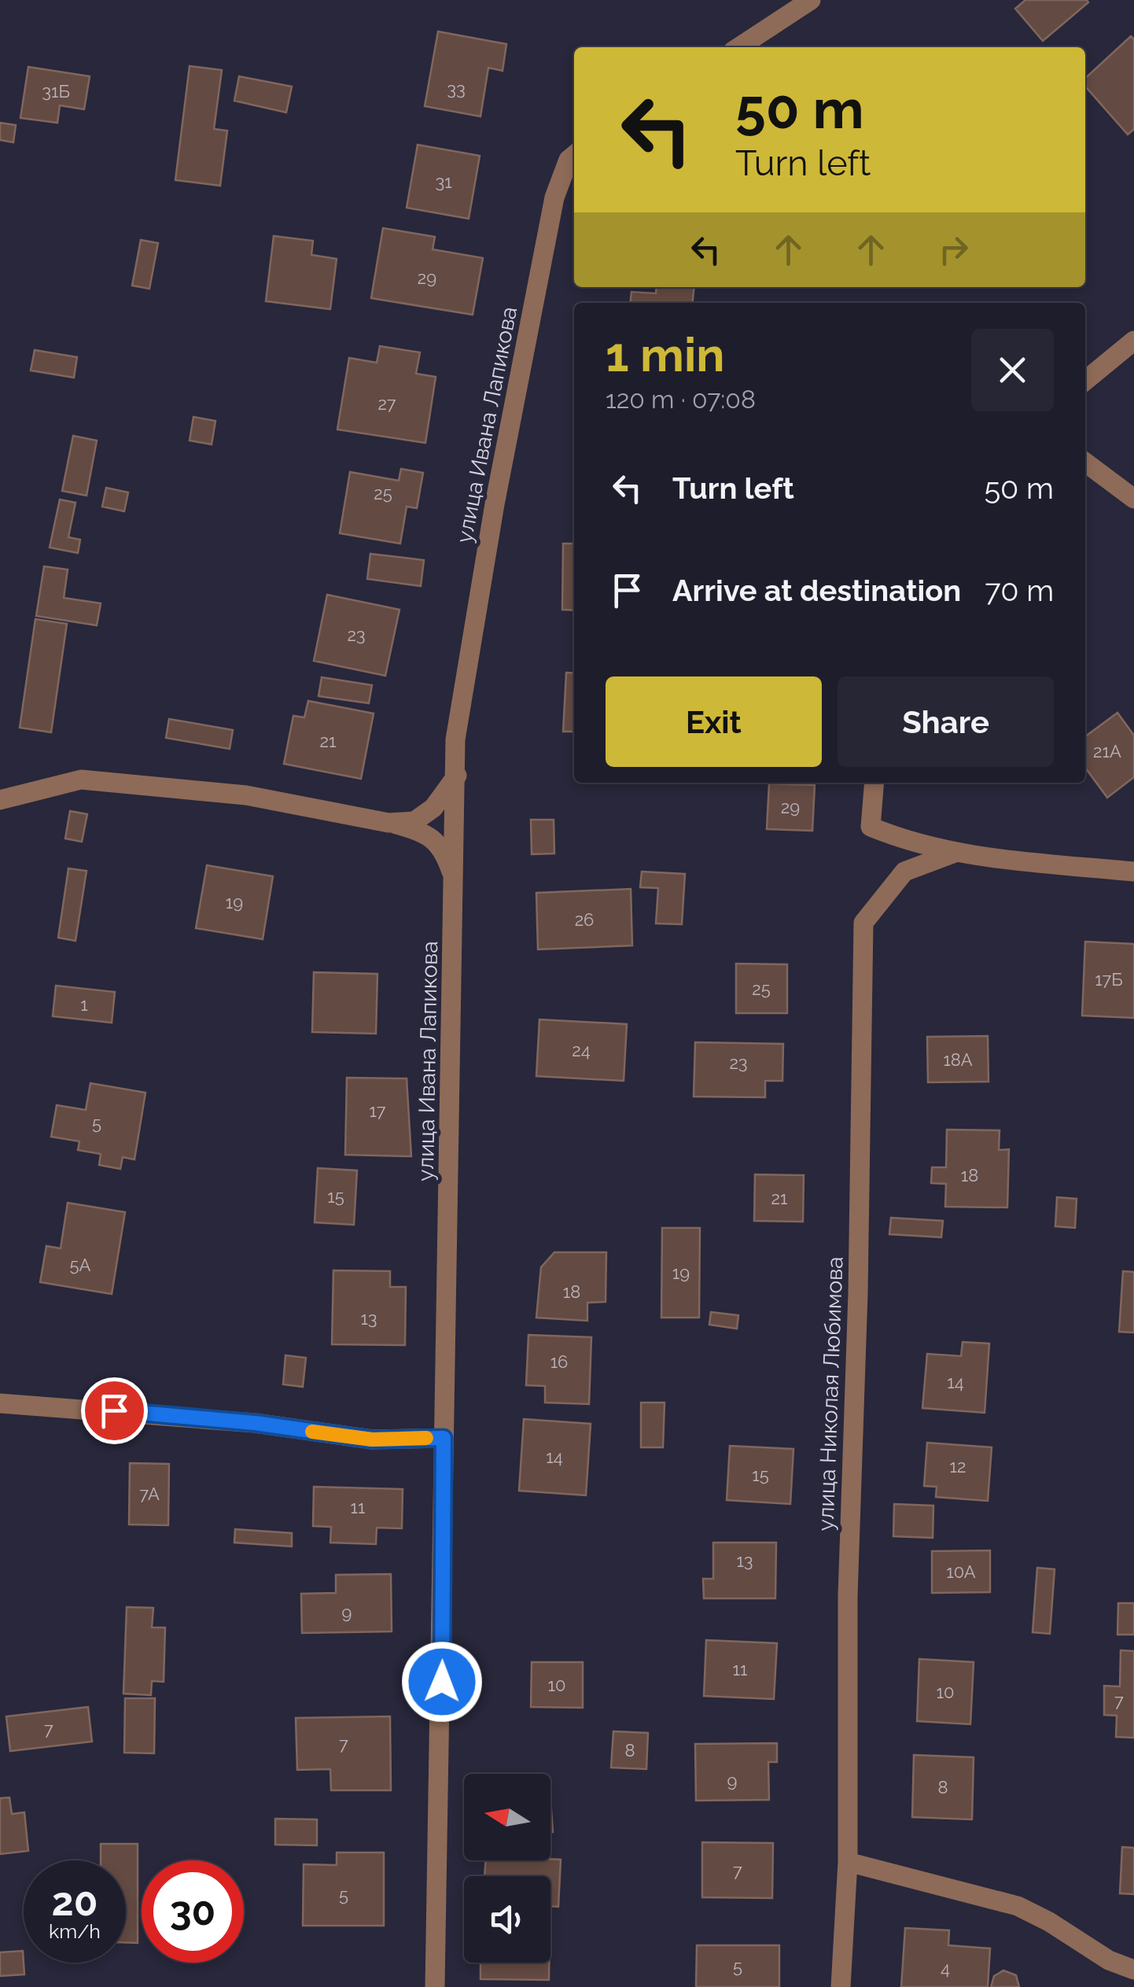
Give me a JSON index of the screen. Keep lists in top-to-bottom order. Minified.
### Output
{"streets":{"street":["улица Ивана Лапикова","улица Николая Любимова"]},"house_numbers":["33","31Б","31","29","27","25","23","21","21А","29","19","26","17Б","25","1","24","18А","23","17","5","18","15","21","5А","19","18","13","16","14","14","12","15","7А","11","13","10А","9","11","10","10","7","7","7","8","9","8","7","5","5","4"],"north":"left","page":{"turn":["50 m","Turn left"],"heading":["1 min","120 m · 07:08"],"list":[{"name":"Turn left","value":"50 m"},{"name":"Arrive at destination","value":"70 m"}],"buttons":["Exit","Share"],"speed":"20 km/h","limit":"30"}}
